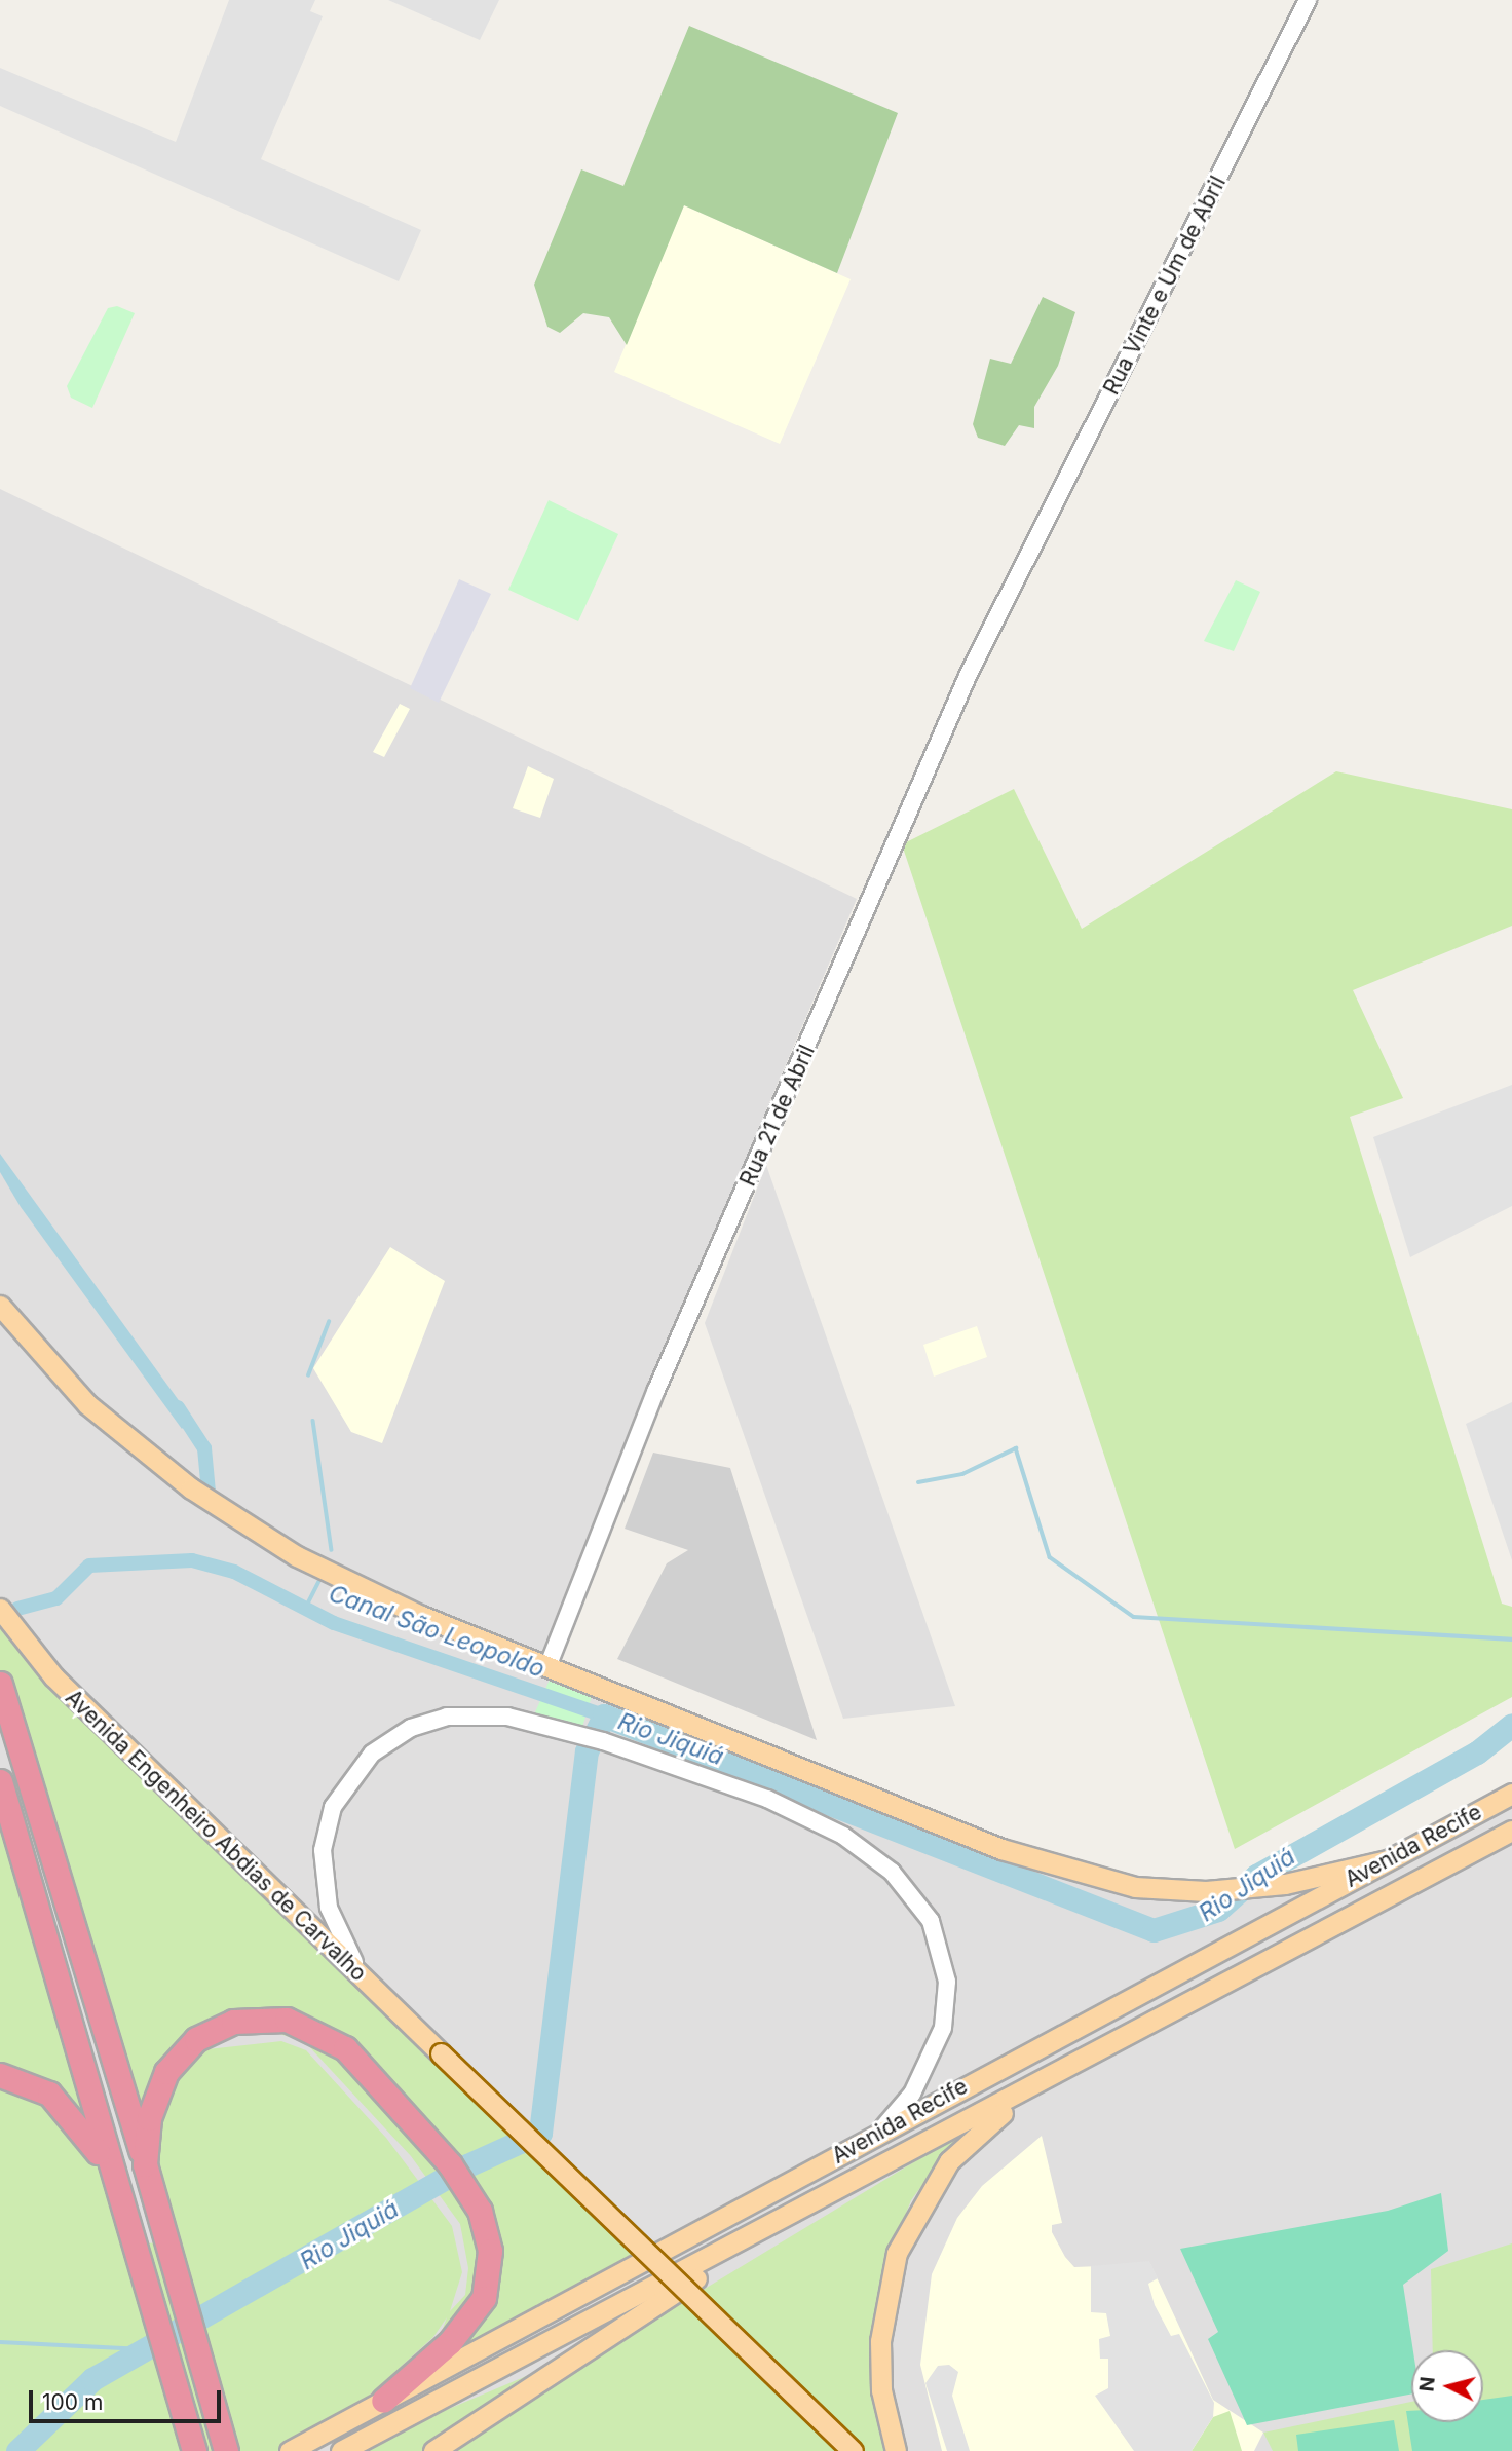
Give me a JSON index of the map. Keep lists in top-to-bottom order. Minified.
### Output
{"streets":{"main road":["Avenida Engenheiro Abdias de Carvalho","Avenida Recife"],"street":["Rua Vinte e Um de Abril","Rua 21 de Abril"]},"crossings":[["Rua Vinte e Um de Abril","Rua 21 de Abril"]],"water":["Canal São Leopoldo","Rio Jiquiá"],"scale_bar":"100 m","north":"left"}
